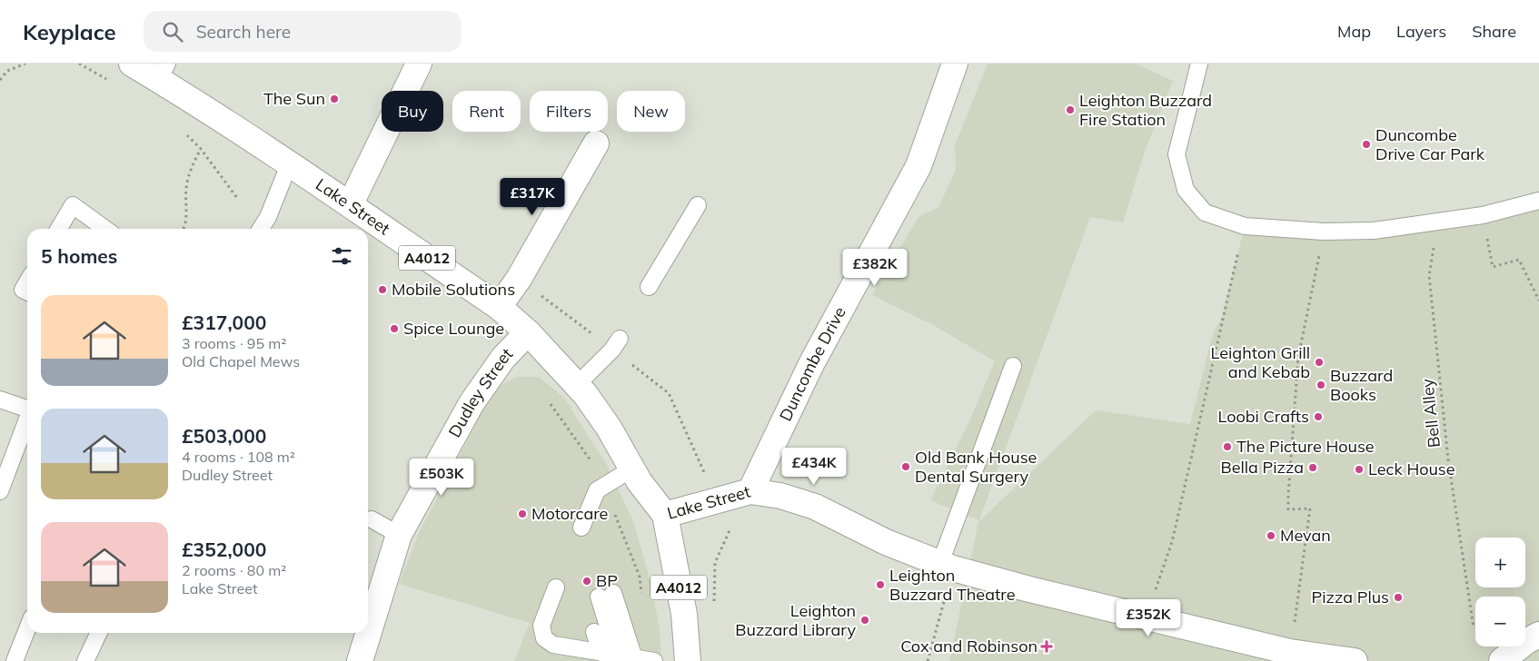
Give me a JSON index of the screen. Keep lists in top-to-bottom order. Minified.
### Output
{"streets":{"street":["Lake Street","A4012","Duncombe Drive","Dudley Street"],"path":["Bell Alley"]},"crossings":[["Lake Street","A4012"],["Lake Street","Duncombe Drive"],["Lake Street","Dudley Street"]],"places":{"other":["The Sun","Leighton Buzzard Fire Station","Duncombe Drive Car Park","Mobile Solutions","Spice Lounge","Leighton Grill and Kebab","Buzzard Books","Loobi Crafts","The Picture House","Old Bank House Dental Surgery","Bella Pizza","Leck House","Motorcare","Mevan","BP","Leighton Buzzard Theatre","Pizza Plus","Leighton Buzzard Library"],"health":["Cox and Robinson"]},"page":{"header":"Keyplace","search":"Search here","nav":["Map","Layers","Share"],"chip":["Buy","Rent","Filters","New"],"price":["£317K","£382K","£434K","£503K","£352K"],"heading":"5 homes","list":[{"name":"£317,000","note":"3 rooms · 95 m² · Old Chapel Mews"},{"name":"£503,000","note":"4 rooms · 108 m² · Dudley Street"},{"name":"£352,000","note":"2 rooms · 80 m² · Lake Street"}],"map_buttons":["+","−"]}}
